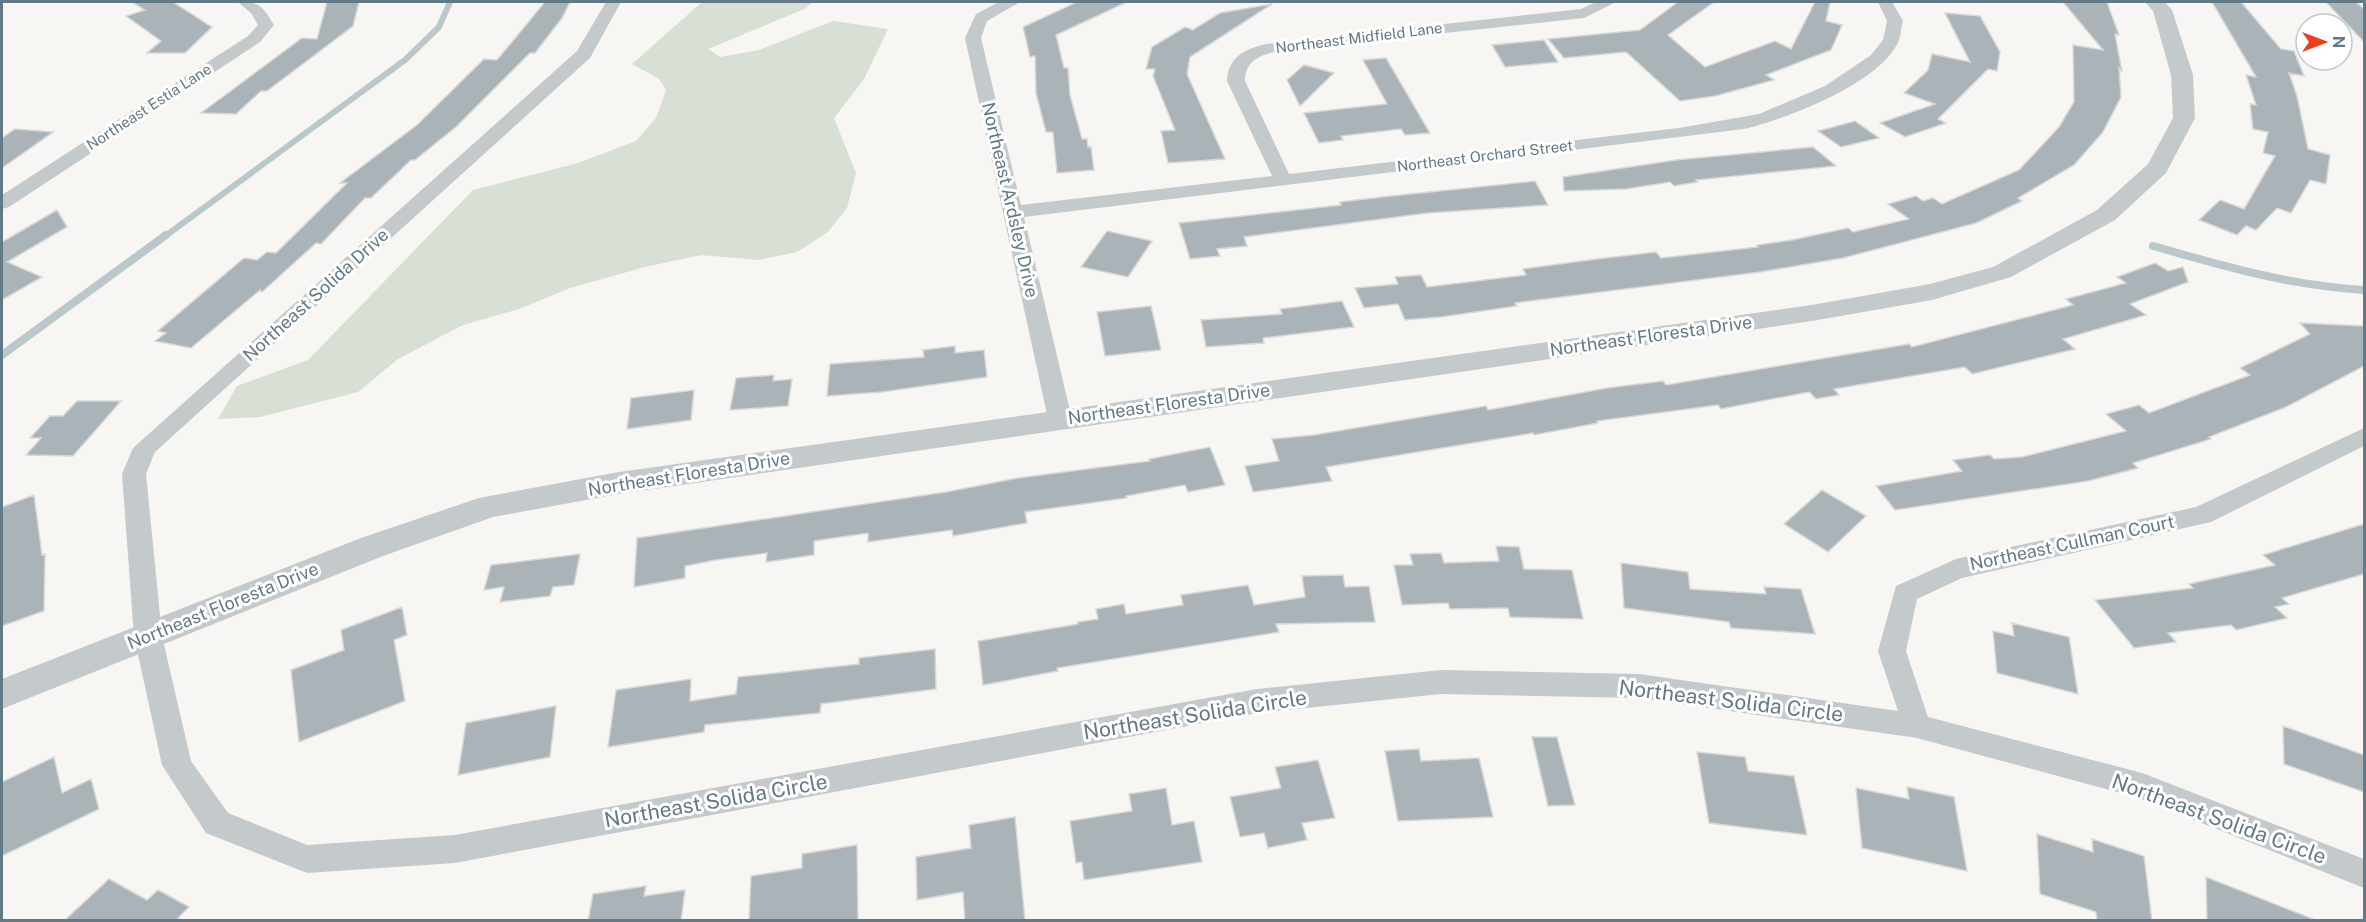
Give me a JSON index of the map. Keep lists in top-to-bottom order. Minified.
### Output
{"streets":{"street":["Northeast Midfield Lane","Northeast Estia Lane","Northeast Orchard Street","Northeast Ardsley Drive","Northeast Solida Drive","Northeast Floresta Drive","Northeast Cullman Court","Northeast Solida Circle"]},"crossings":[["Northeast Midfield Lane","Northeast Orchard Street"],["Northeast Orchard Street","Northeast Ardsley Drive"],["Northeast Ardsley Drive","Northeast Floresta Drive"],["Northeast Solida Drive","Northeast Floresta Drive"],["Northeast Solida Drive","Northeast Solida Circle"],["Northeast Floresta Drive","Northeast Solida Circle"],["Northeast Cullman Court","Northeast Solida Circle"]],"north":"right"}
